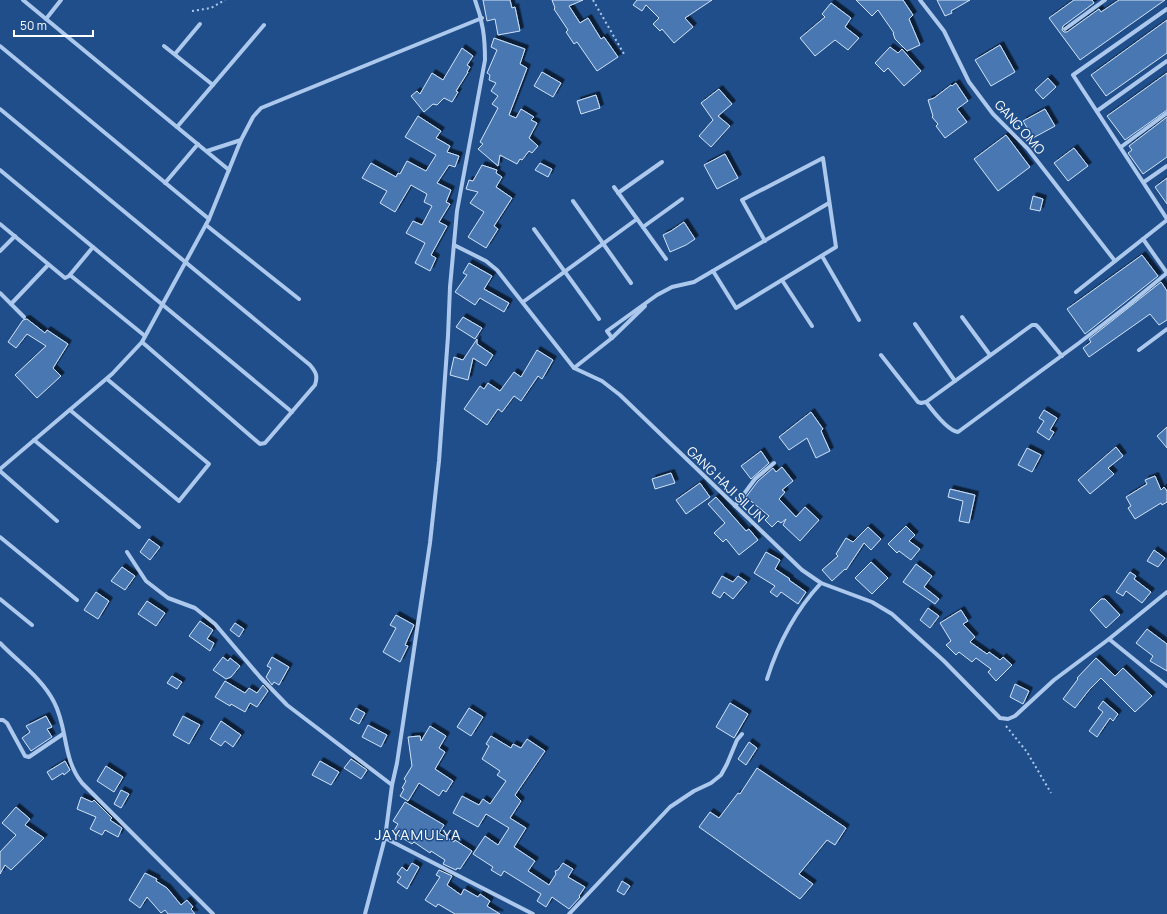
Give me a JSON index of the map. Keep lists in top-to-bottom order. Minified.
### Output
{"streets":{"street":["GANG OMO","GANG HAJI SILUN"]},"districts":["JAYAMULYA"],"scale_bar":"50 m"}
